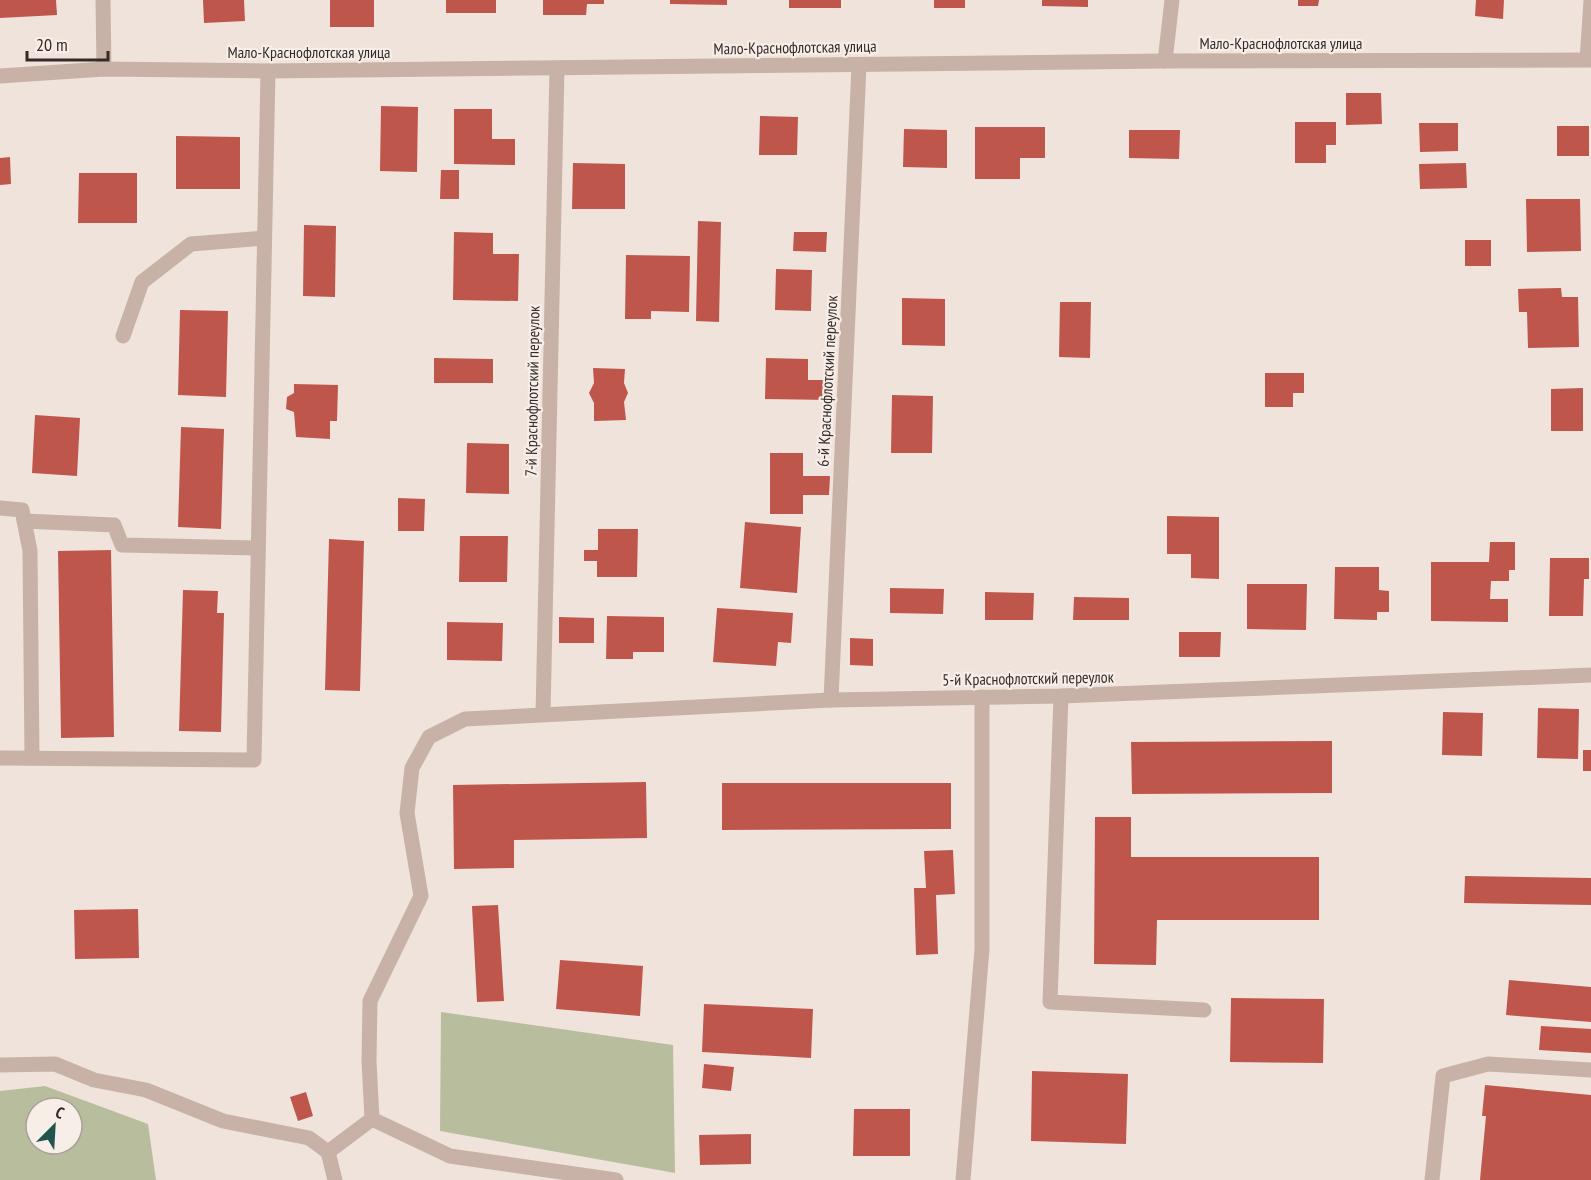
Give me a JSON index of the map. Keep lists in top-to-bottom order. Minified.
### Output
{"streets":{"street":["Мало-Краснофлотская улица","6-й Краснофлотский переулок","7-й Краснофлотский переулок","5-й Краснофлотский переулок"]},"crossings":[["Мало-Краснофлотская улица","6-й Краснофлотский переулок"],["Мало-Краснофлотская улица","7-й Краснофлотский переулок"],["6-й Краснофлотский переулок","5-й Краснофлотский переулок"],["7-й Краснофлотский переулок","5-й Краснофлотский переулок"]],"scale_bar":"20 m","north":"top right"}
